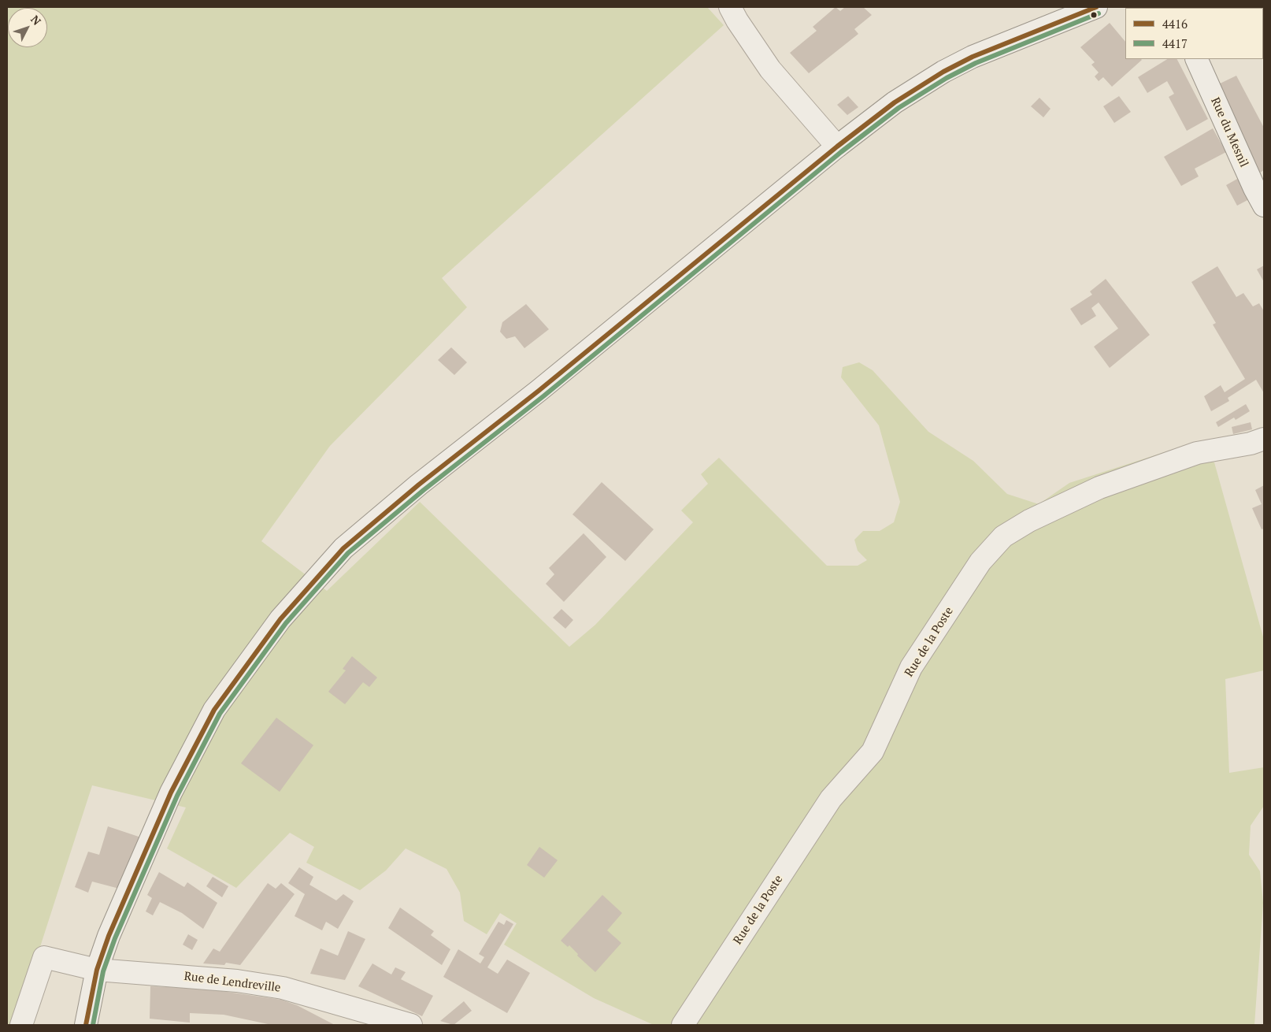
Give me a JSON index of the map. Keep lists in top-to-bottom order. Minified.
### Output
{"streets":{"street":["Rue du Mesnil","Rue de la Poste","Rue de Lendreville"]},"lines":["transit line 4416","transit line 4417"],"legend":["4416","4417"],"north":"top right"}
